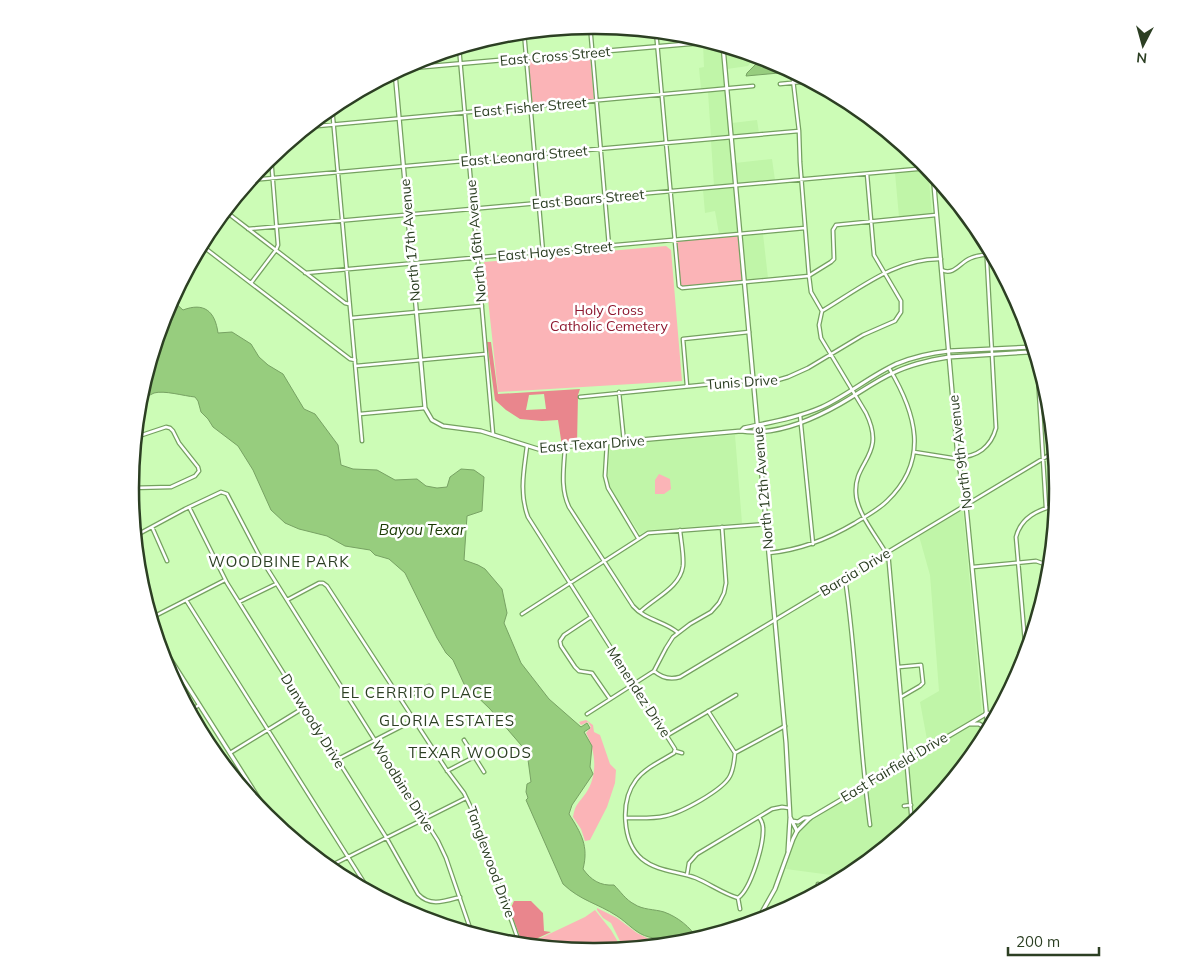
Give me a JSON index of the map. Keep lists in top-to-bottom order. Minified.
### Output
{"streets":{"main road":["East Fairfield Drive"],"street":["East Cross Street","East Fisher Street","East Leonard Street","East Baars Street","North 17th Avenue","North 16th Avenue","East Hayes Street","Tunis Drive","East Texar Drive","North 9th Avenue","North 12th Avenue","Barcia Drive","Menendez Drive","Dunwoody Drive","Woodbine Drive","Tanglewood Drive"]},"crossings":[["East Cross Street","North 16th Avenue"],["East Fisher Street","North 17th Avenue"],["East Fisher Street","North 16th Avenue"],["East Fisher Street","North 12th Avenue"],["East Leonard Street","North 17th Avenue"],["East Leonard Street","North 16th Avenue"],["East Leonard Street","North 12th Avenue"],["East Baars Street","North 17th Avenue"],["East Baars Street","North 16th Avenue"],["East Baars Street","North 12th Avenue"],["North 17th Avenue","East Hayes Street"],["North 17th Avenue","East Texar Drive"],["North 16th Avenue","East Hayes Street"],["North 16th Avenue","East Texar Drive"],["East Hayes Street","North 12th Avenue"],["Tunis Drive","North 12th Avenue"],["East Texar Drive","Menendez Drive"],["North 9th Avenue","Barcia Drive"],["North 9th Avenue","East Fairfield Drive"],["North 12th Avenue","Barcia Drive"],["Dunwoody Drive","Woodbine Drive"],["Woodbine Drive","Tanglewood Drive"]],"districts":["WOODBINE PARK","EL CERRITO PLACE","GLORIA ESTATES","TEXAR WOODS"],"water":["Bayou Texar"],"parks":["Holy Cross Catholic Cemetery"],"scale_bar":"200 m","north":"bottom"}
